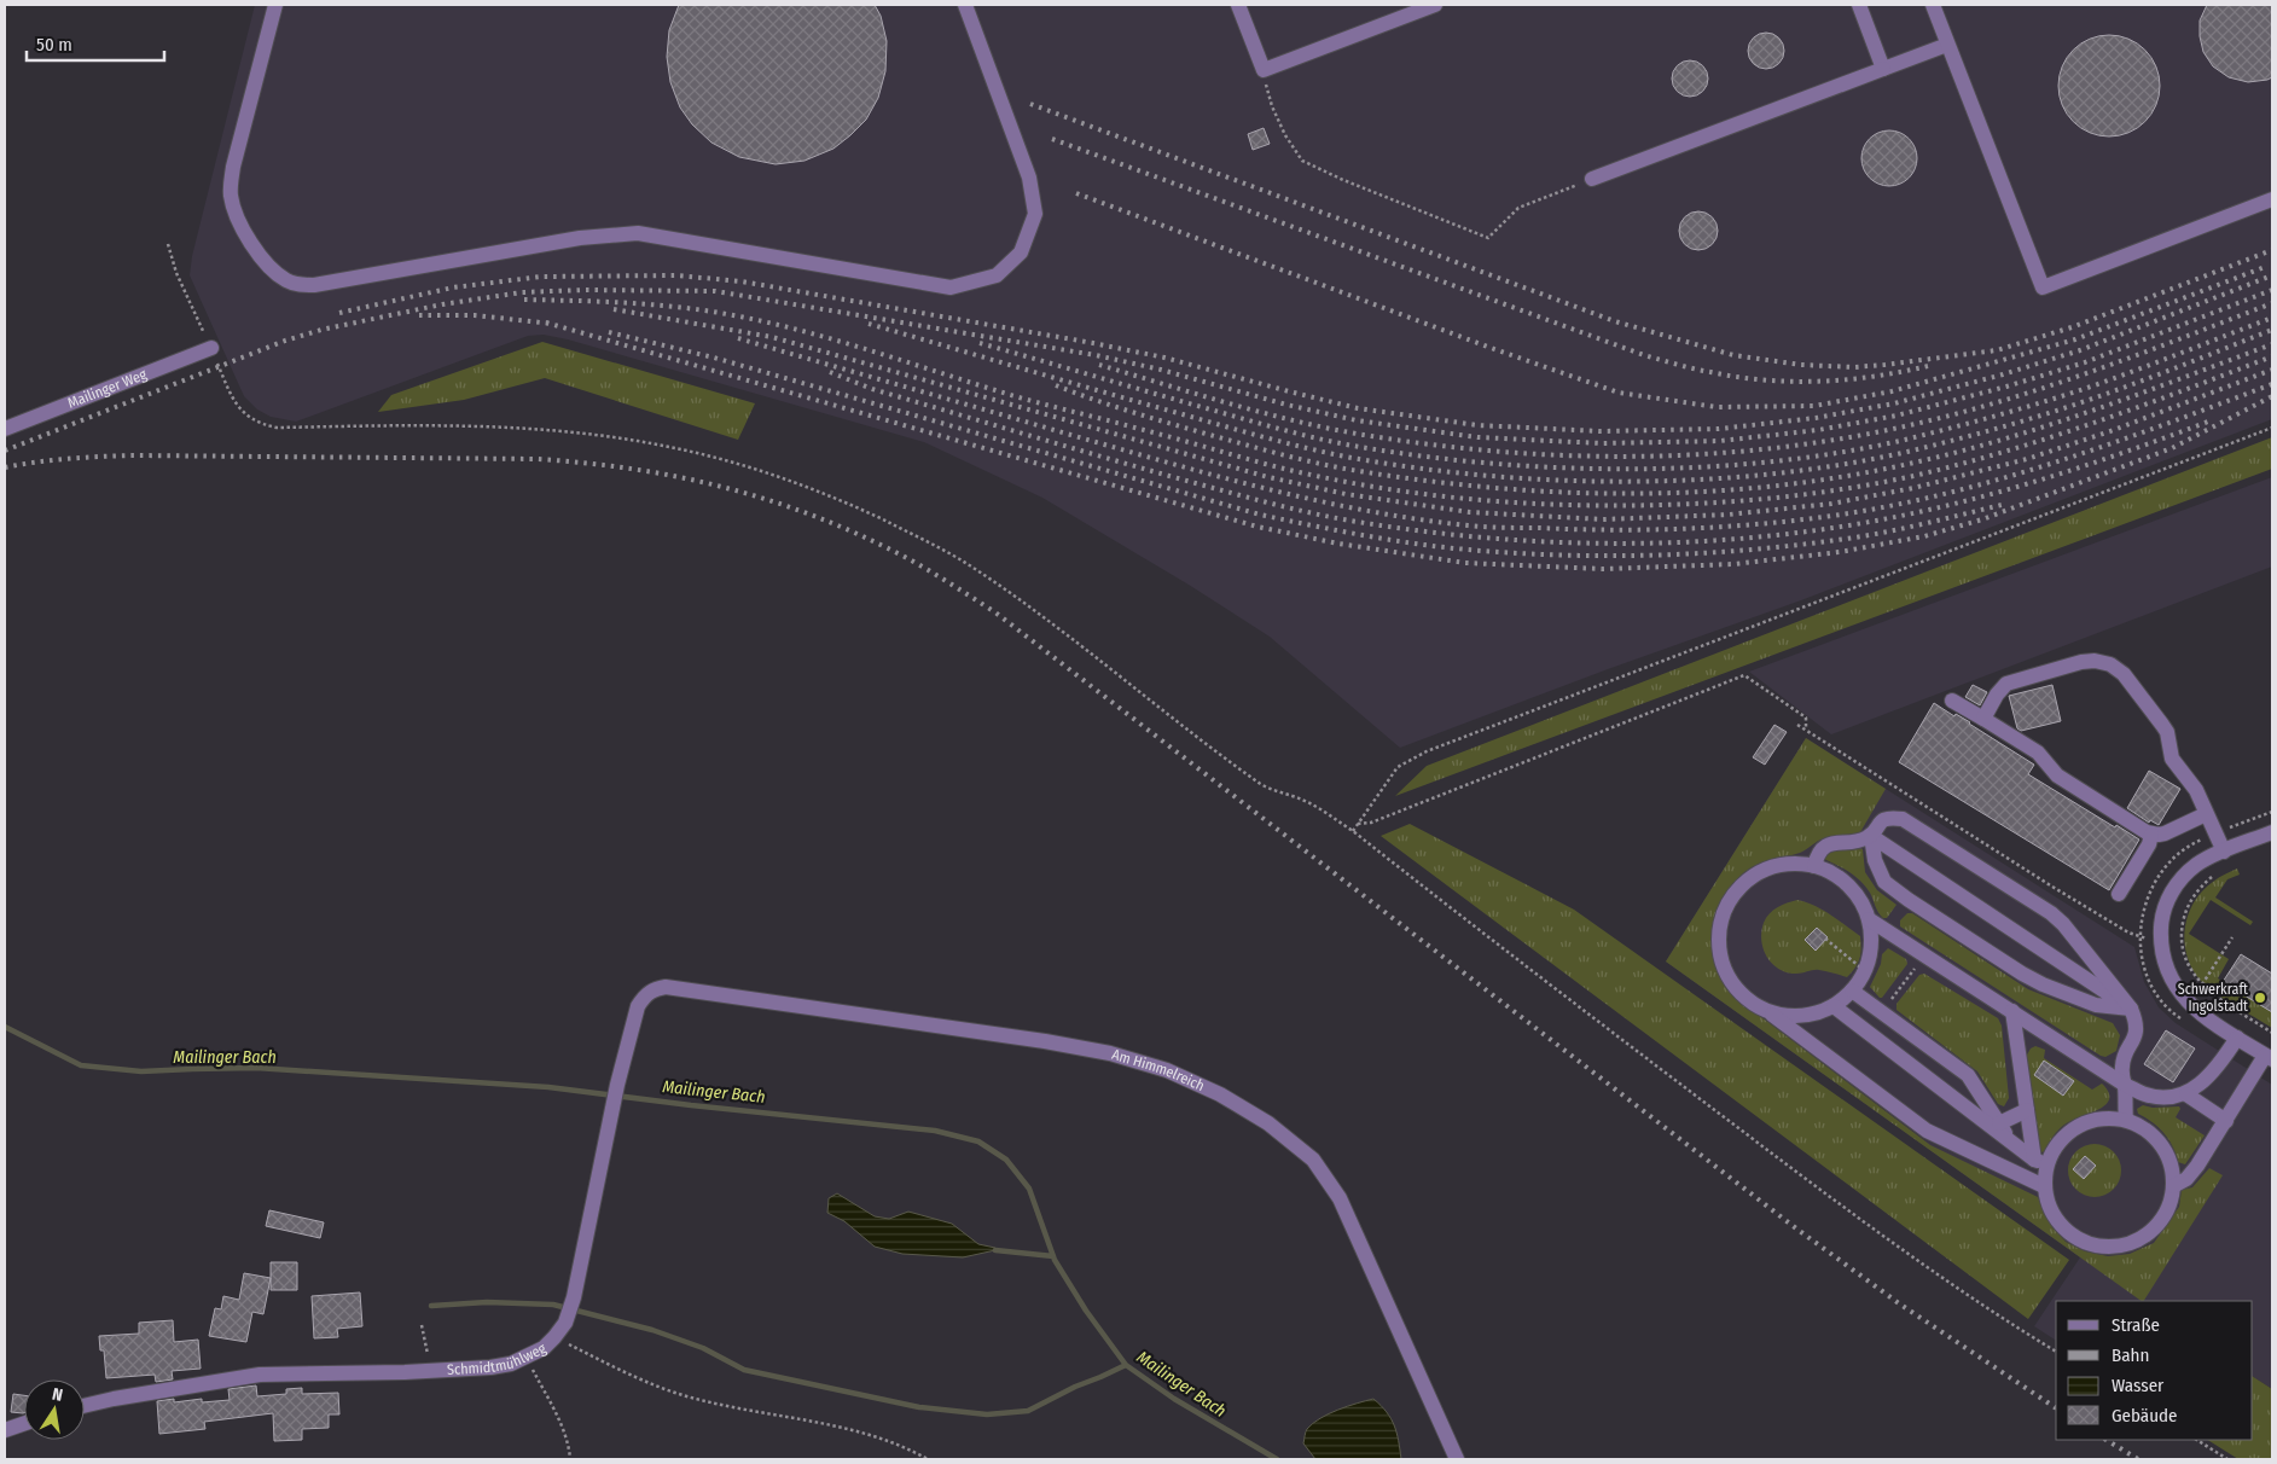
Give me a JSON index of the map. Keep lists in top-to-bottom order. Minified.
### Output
{"streets":{"street":["Mailinger Weg","Am Himmelreich","Schmidtmühlweg"]},"crossings":[["Am Himmelreich","Schmidtmühlweg"]],"water":["Mailinger Bach"],"places":["Schwerkraft Ingolstadt"],"legend":["Straße","Bahn","Wasser","Gebäude"],"scale_bar":"50 m","north":"top"}
